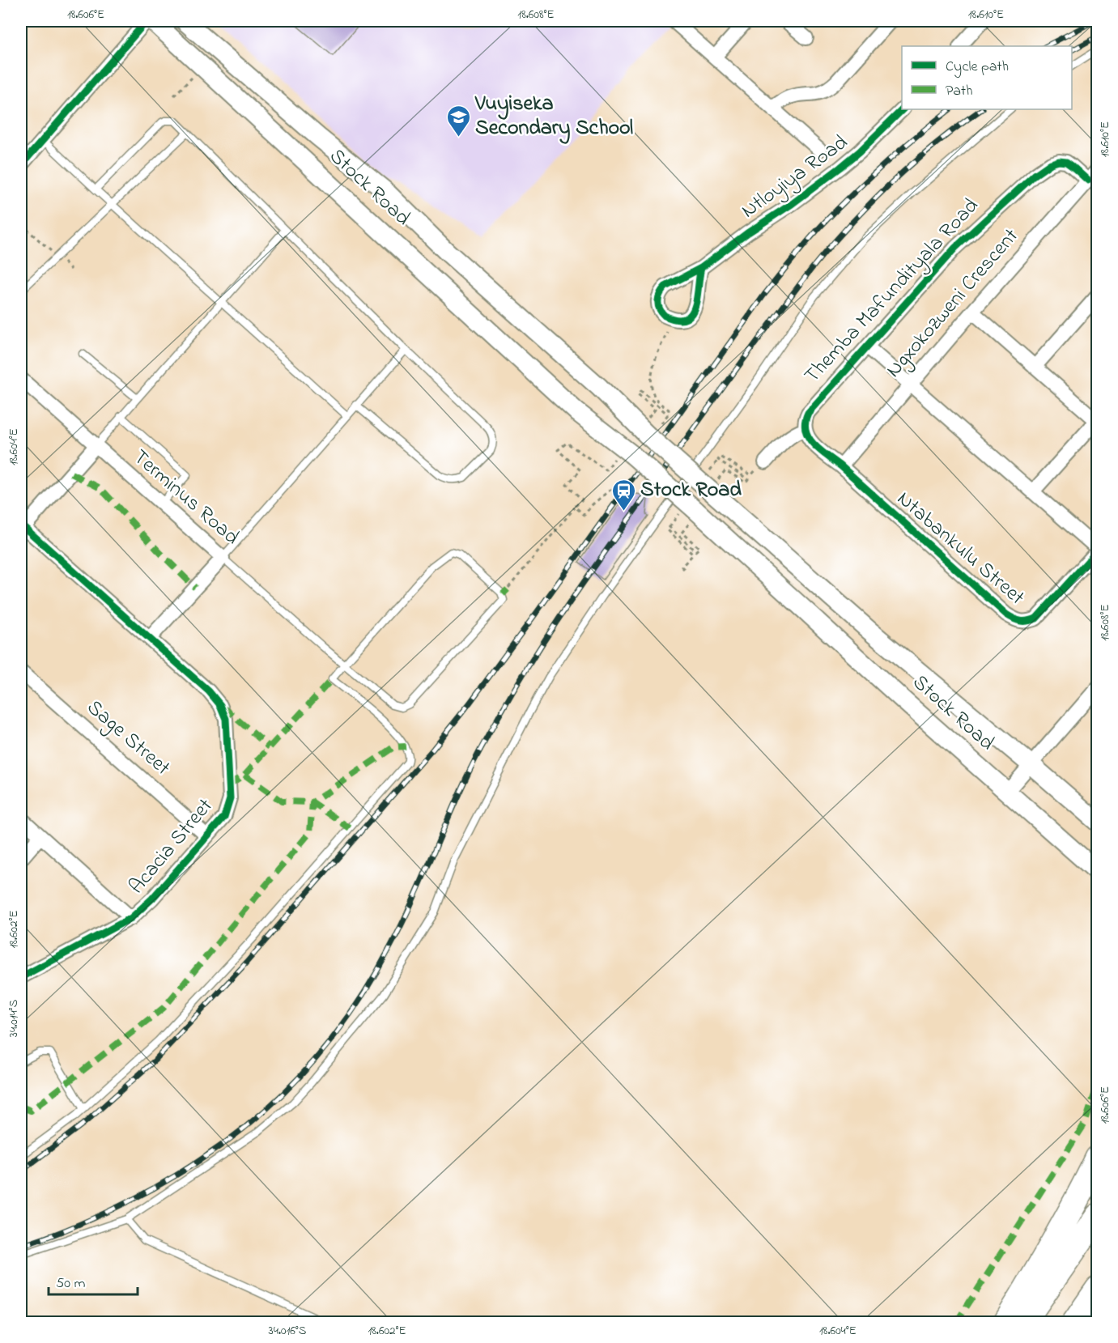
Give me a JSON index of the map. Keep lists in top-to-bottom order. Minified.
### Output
{"streets":{"main road":["Stock Road"],"street":["Ntloyiya Road","Themba Mafundityala Road","Ngxokozweni Crescent","Terminus Road","Ntabankulu Street","Sage Street","Acacia Street"]},"crossings":[["Themba Mafundityala Road","Ngxokozweni Crescent"],["Ngxokozweni Crescent","Ntabankulu Street"],["Sage Street","Acacia Street"]],"places":{"school or university":["Vuyiseka Secondary School"],"station":["Stock Road"]},"legend":["Cycle path","Path"],"scale_bar":"50 m","coordinates":["18.606°E","18.608°E","18.610°E","18.604°E","18.602°E","34.014°S","34.016°S"]}
